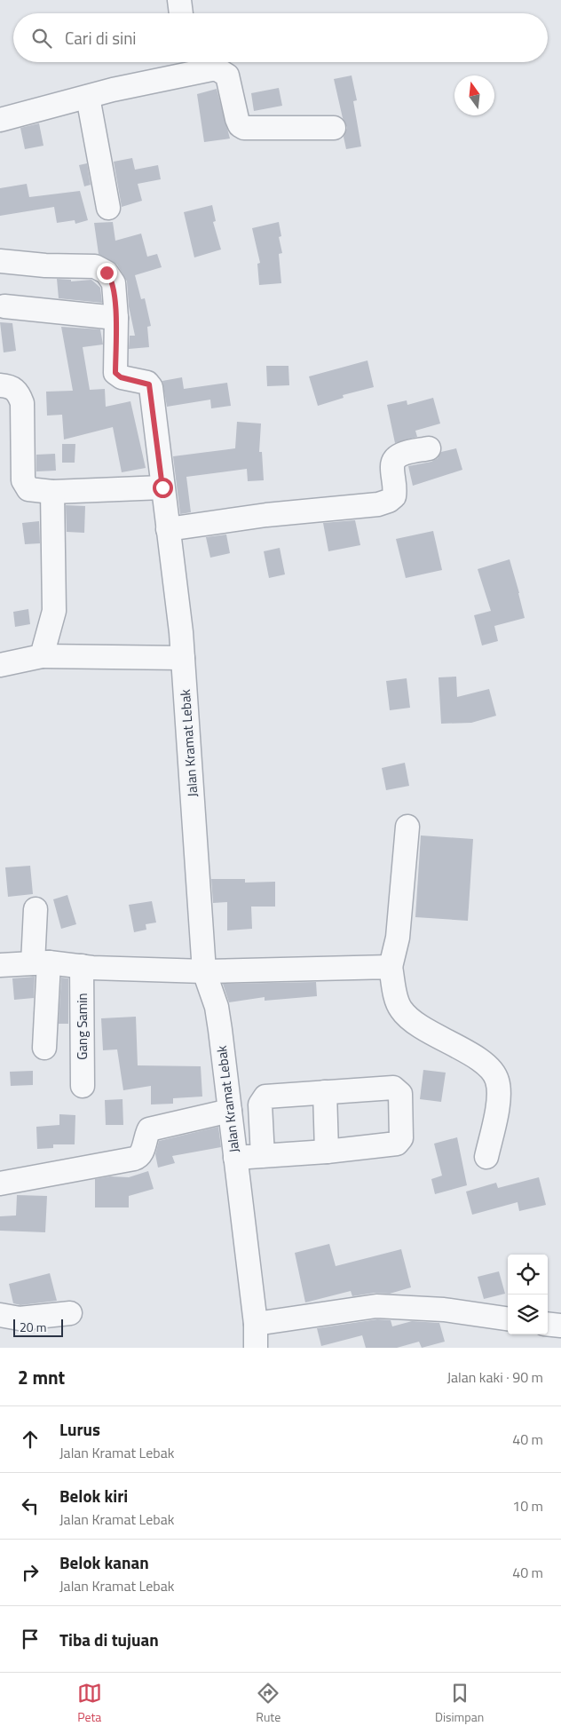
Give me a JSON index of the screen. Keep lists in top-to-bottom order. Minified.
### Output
{"streets":{"street":["Jalan Kramat Lebak","Gang Samin"]},"scale_bar":"20 m","north":"top","page":{"search":"Cari di sini","scale":"20 m","heading":["2 mnt","Jalan kaki · 90 m"],"list":[["Lurus","Jalan Kramat Lebak","40 m"],["Belok kiri","Jalan Kramat Lebak","10 m"],["Belok kanan","Jalan Kramat Lebak","40 m"],"Tiba di tujuan"],"nav":["Peta","Rute","Disimpan"]}}
